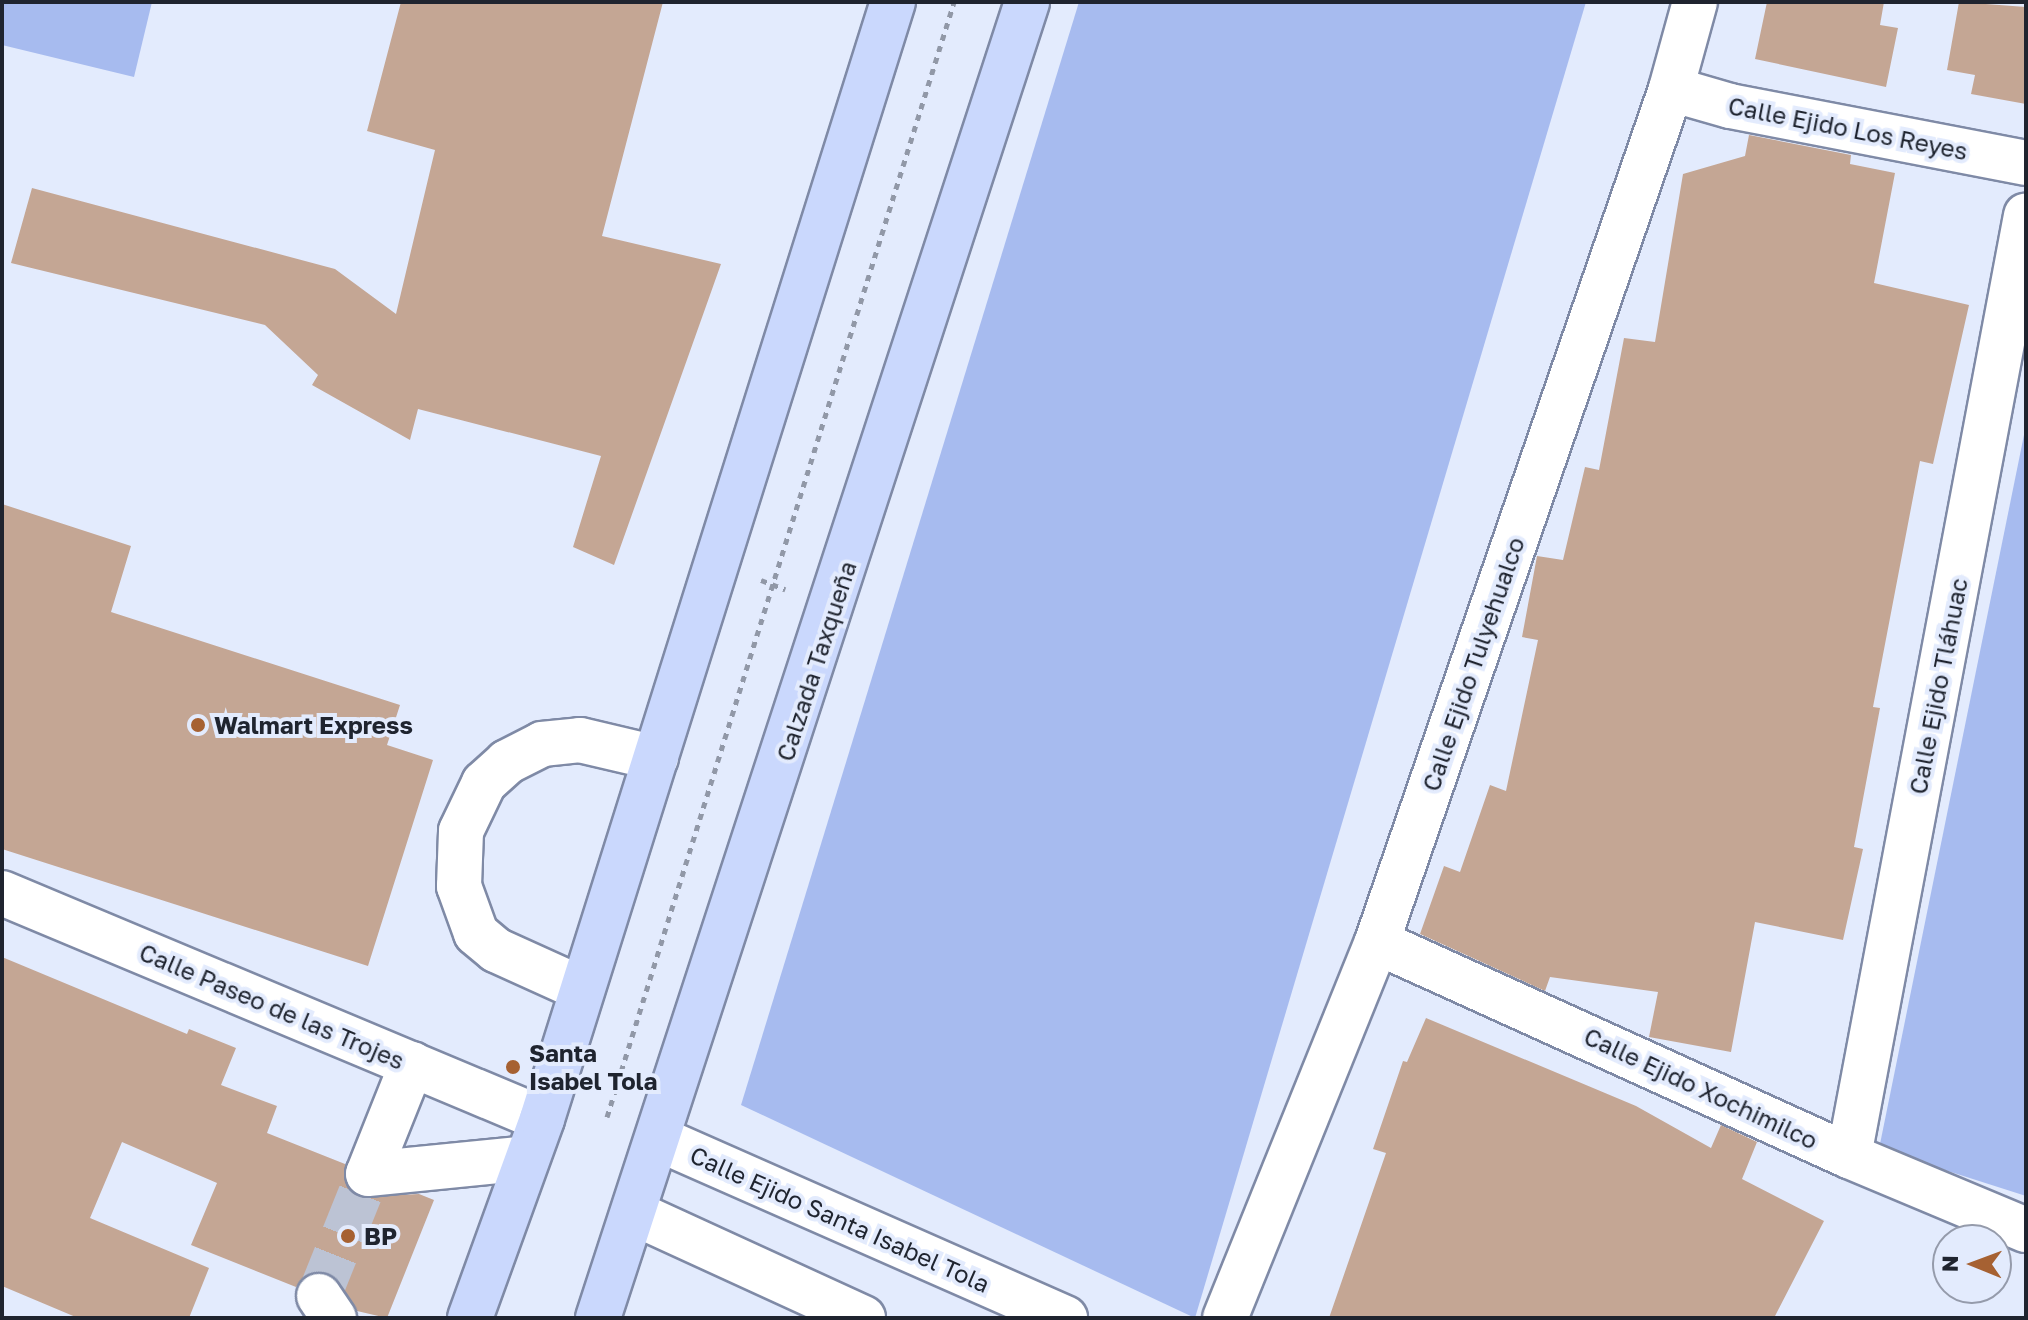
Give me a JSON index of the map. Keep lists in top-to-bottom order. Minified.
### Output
{"streets":{"main road":["Calzada Taxqueña"],"street":["Calle Ejido Los Reyes","Calle Ejido Tulyehualco","Calle Ejido Tláhuac","Calle Paseo de las Trojes","Calle Ejido Xochimilco","Calle Ejido Santa Isabel Tola"]},"crossings":[["Calle Ejido Los Reyes","Calle Ejido Tulyehualco"],["Calzada Taxqueña","Calle Ejido Santa Isabel Tola"],["Calle Ejido Tulyehualco","Calle Ejido Xochimilco"],["Calle Ejido Tláhuac","Calle Ejido Xochimilco"]],"places":["Walmart Express","Santa Isabel Tola","BP"],"north":"left"}
